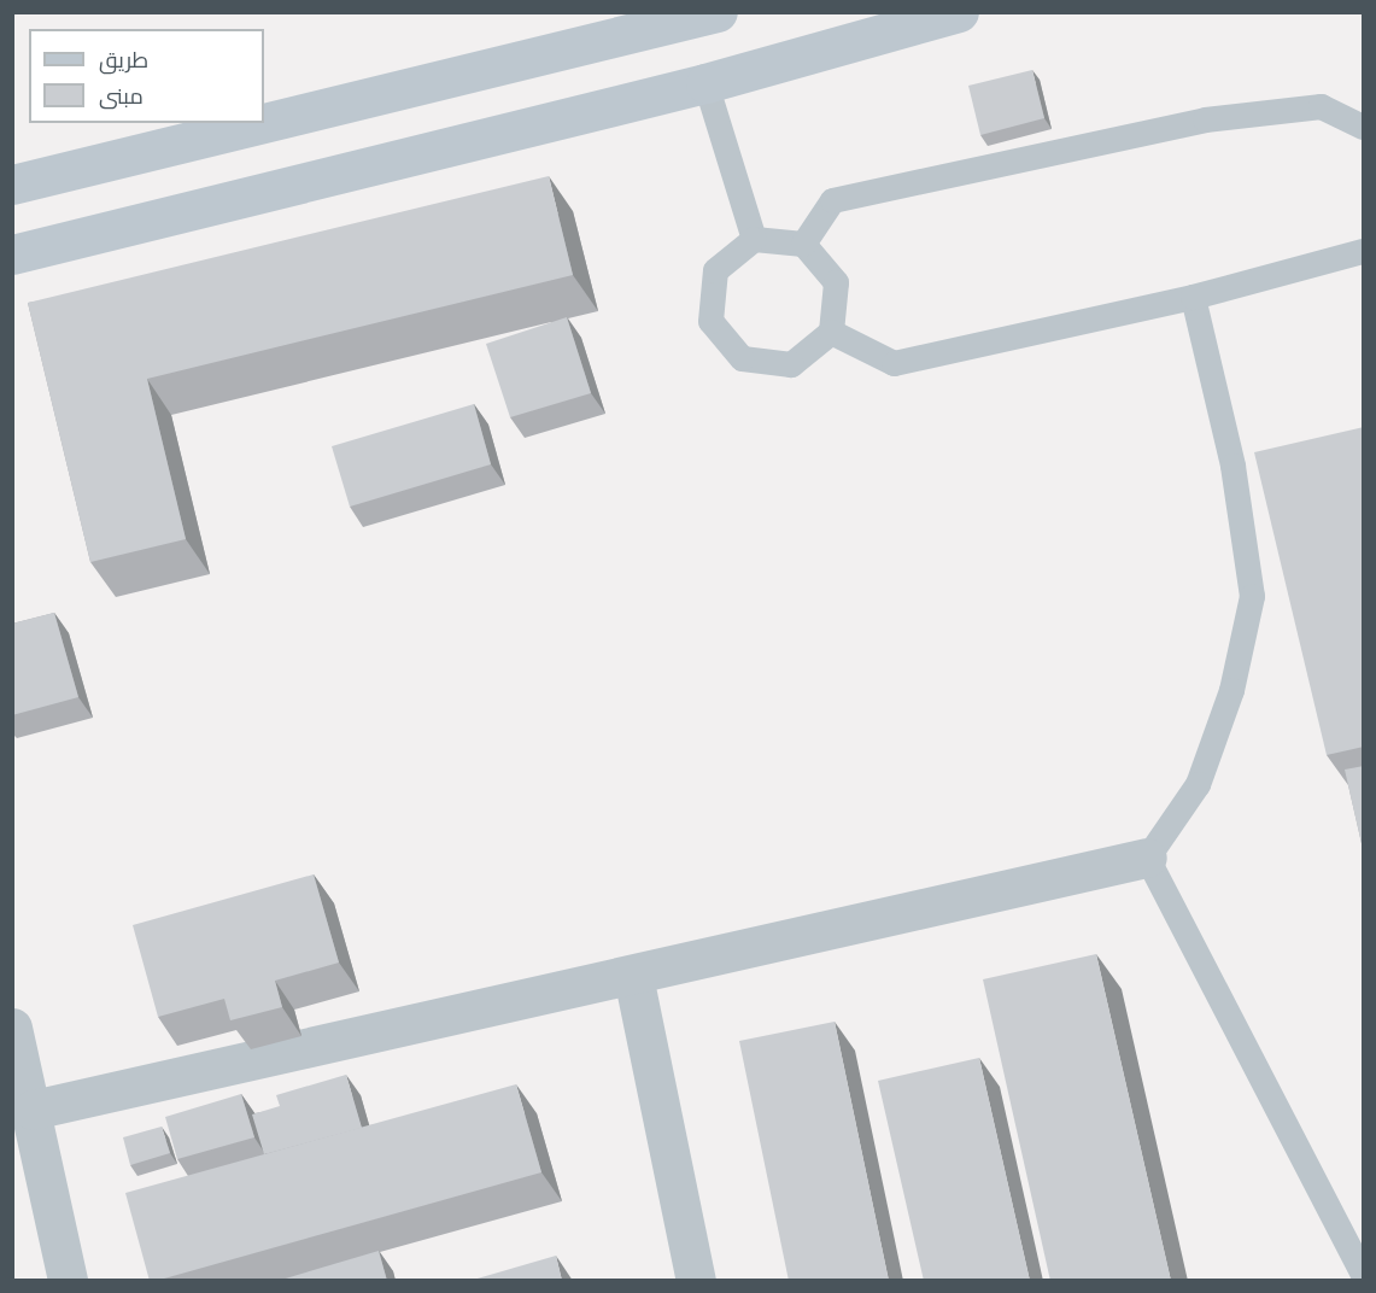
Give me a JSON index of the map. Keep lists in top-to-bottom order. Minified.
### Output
{"legend":["طريق","مبنى"]}
